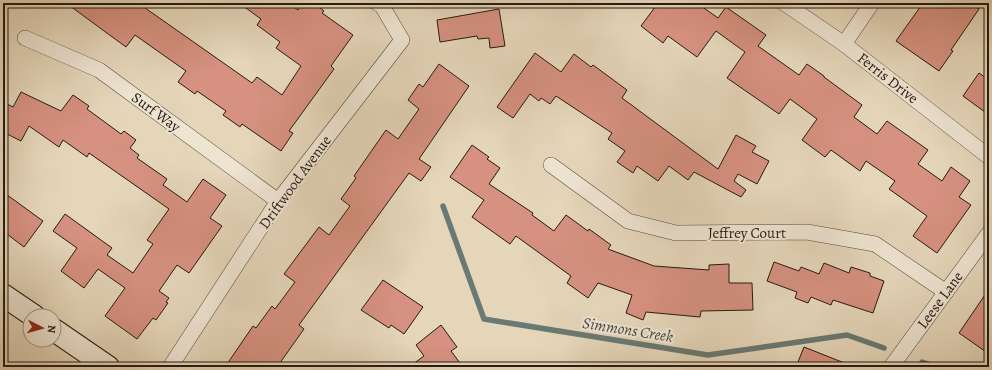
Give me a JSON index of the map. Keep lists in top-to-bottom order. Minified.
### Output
{"streets":{"street":["Ferris Drive","Surf Way","Driftwood Avenue","Jeffrey Court","Leese Lane"]},"crossings":[["Surf Way","Driftwood Avenue"],["Jeffrey Court","Leese Lane"]],"water":["Simmons Creek"],"north":"right"}
